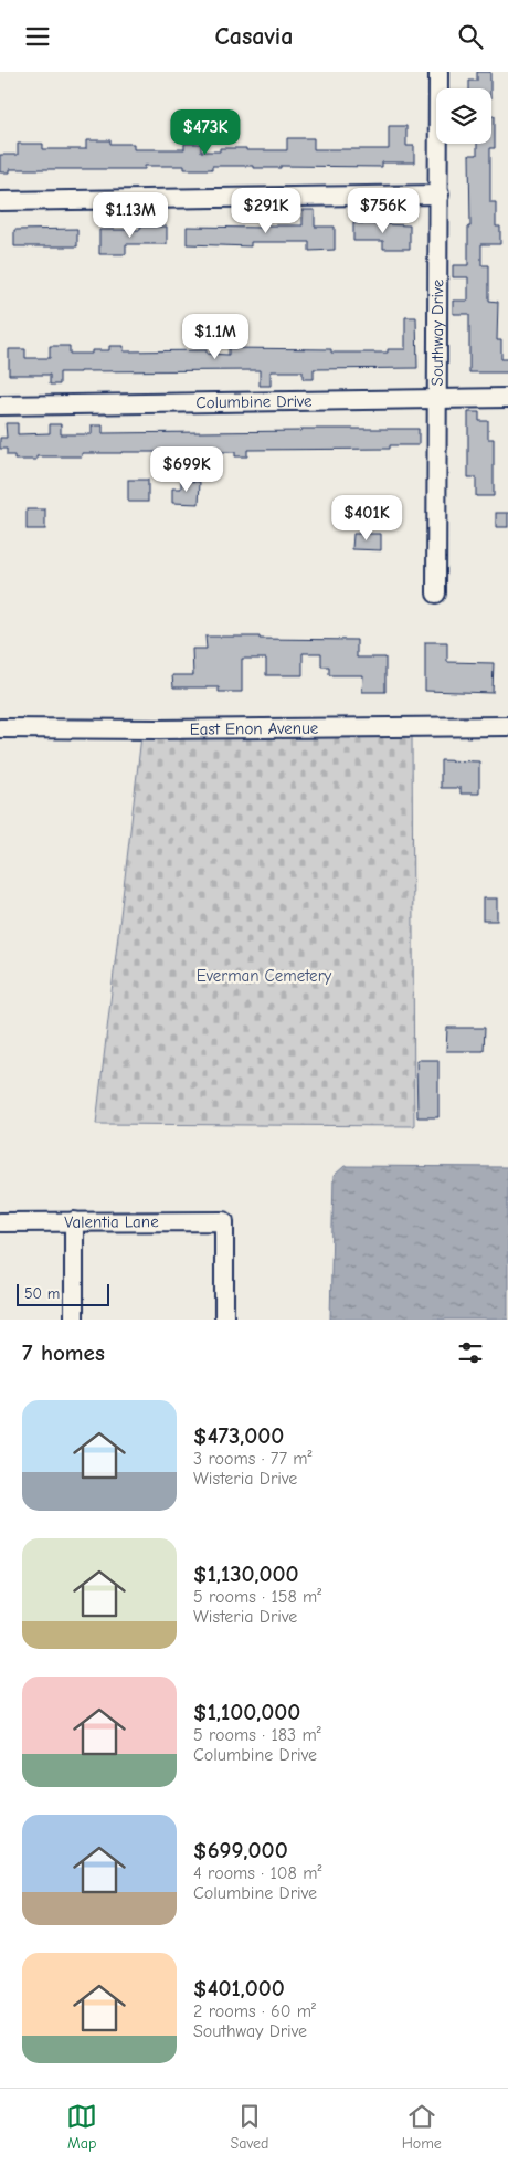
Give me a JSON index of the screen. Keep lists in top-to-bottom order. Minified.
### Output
{"streets":{"street":["Southway Drive","Columbine Drive","East Enon Avenue","Valentia Lane"]},"crossings":[["Southway Drive","Columbine Drive"]],"parks":["Everman Cemetery"],"scale_bar":"50 m","page":{"header":"Casavia","price":["$473K","$291K","$756K","$1.13M","$1.1M","$699K","$401K"],"scale":"50 m","heading":"7 homes","list":[{"name":"$473,000","note":"3 rooms · 77 m² · Wisteria Drive"},{"name":"$1,130,000","note":"5 rooms · 158 m² · Wisteria Drive"},{"name":"$1,100,000","note":"5 rooms · 183 m² · Columbine Drive"},{"name":"$699,000","note":"4 rooms · 108 m² · Columbine Drive"},{"name":"$401,000","note":"2 rooms · 60 m² · Southway Drive"}],"tabs":["Map","Saved","Home"]}}
